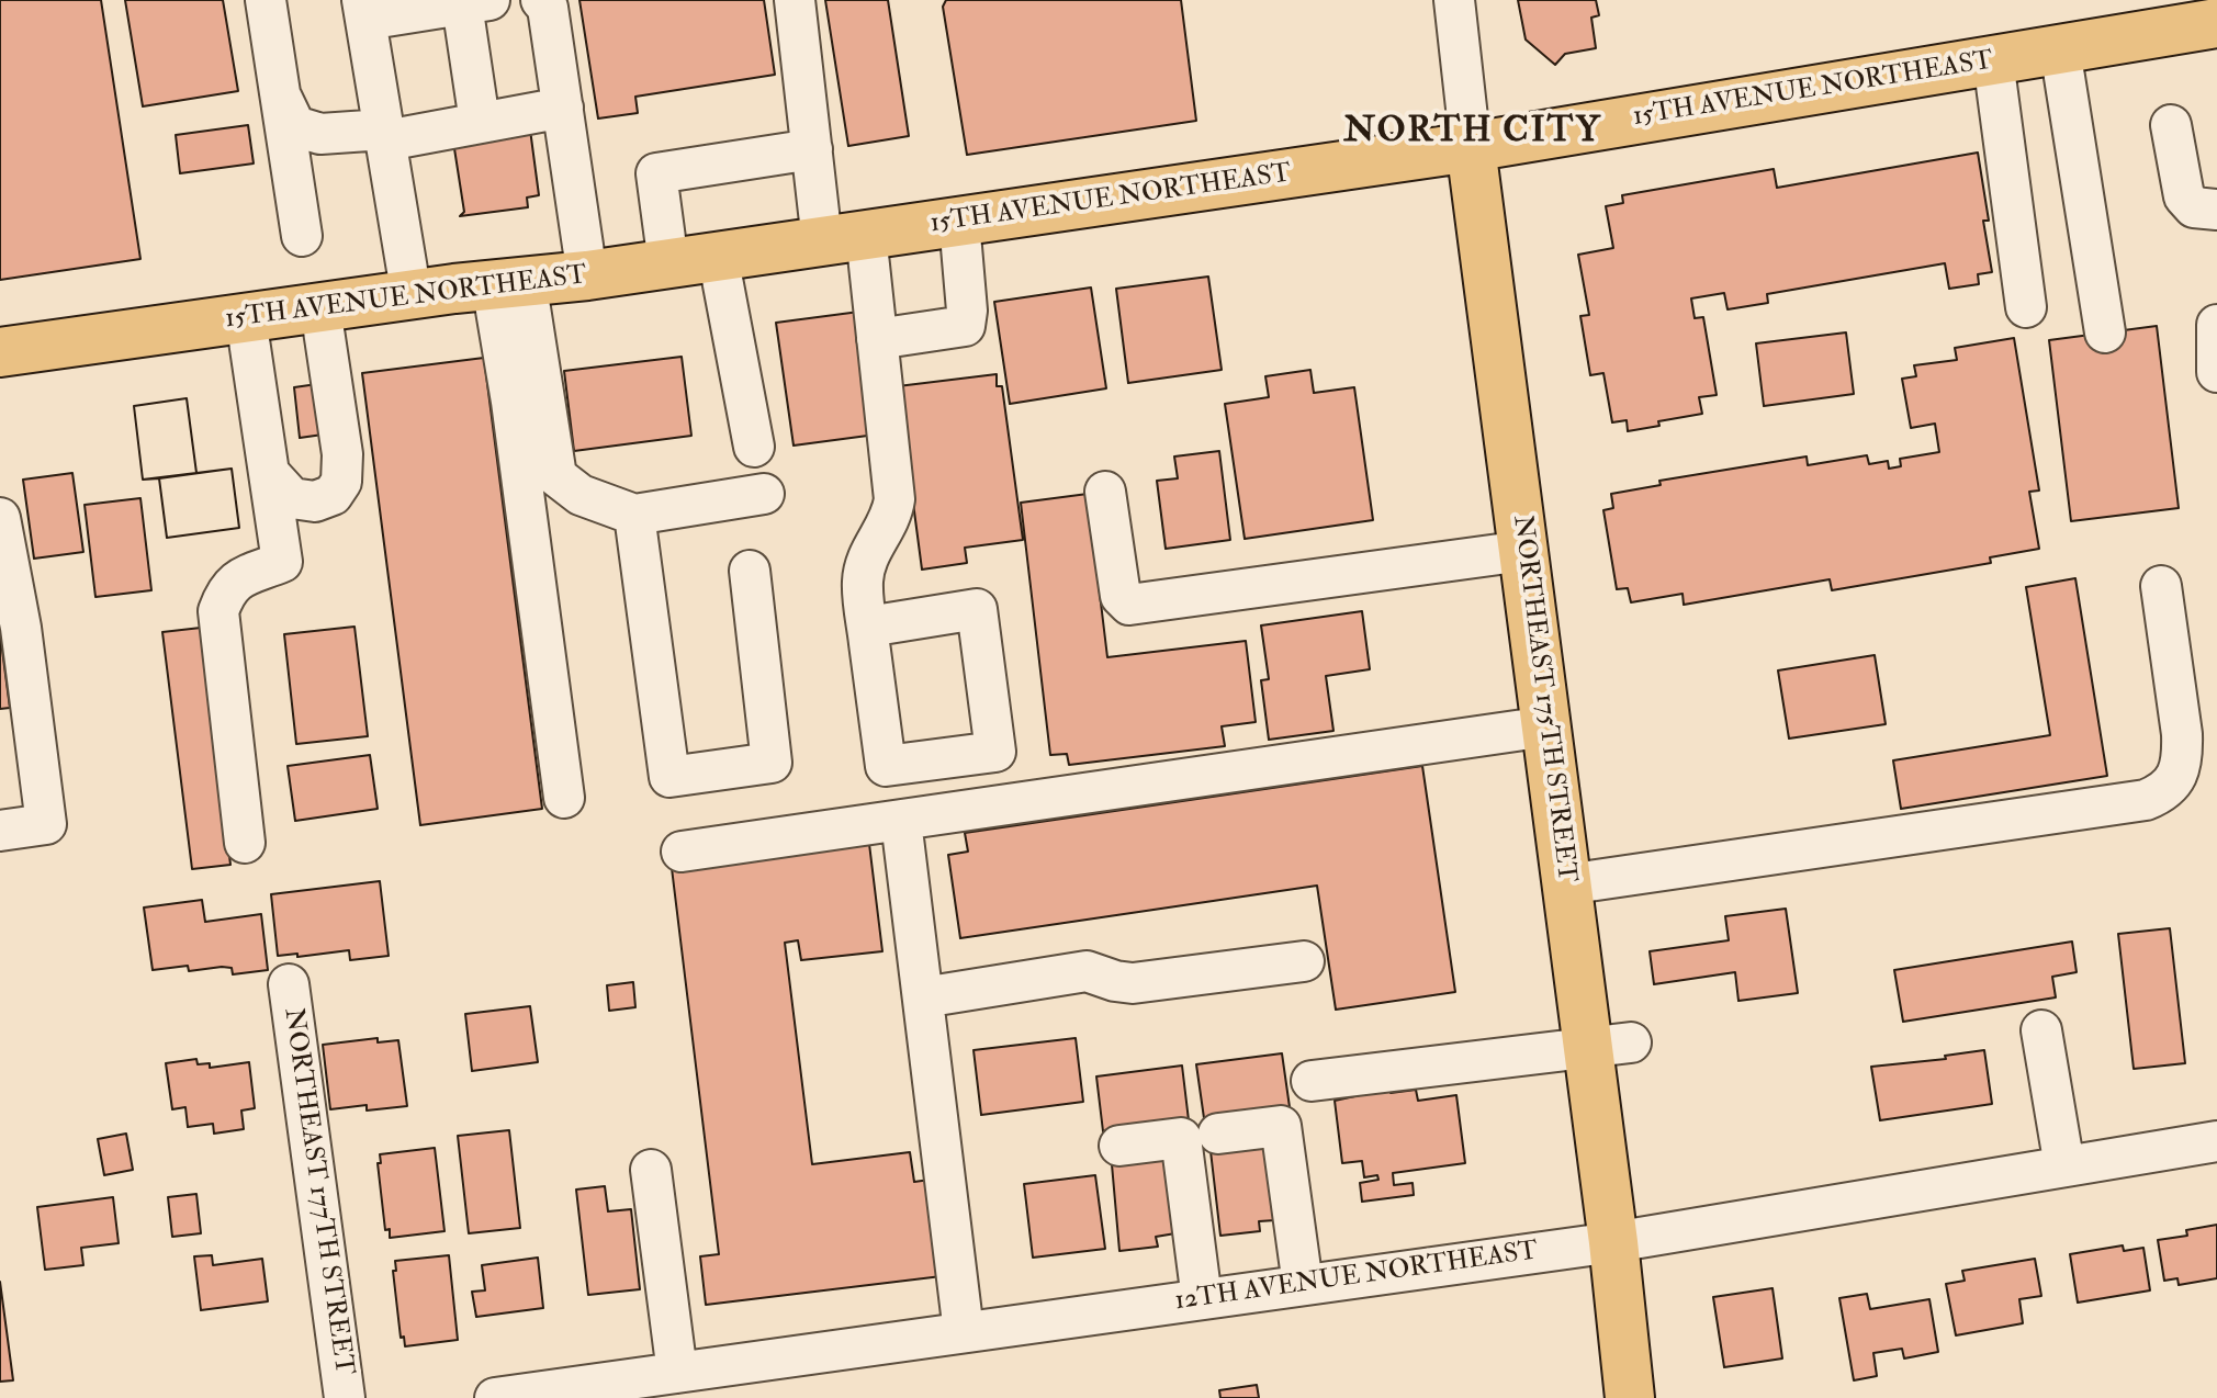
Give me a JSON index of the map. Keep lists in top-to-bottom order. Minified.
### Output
{"streets":{"main road":["15TH AVENUE NORTHEAST","NORTHEAST 175TH STREET"],"street":["NORTHEAST 177TH STREET","12TH AVENUE NORTHEAST"]},"crossings":[["15TH AVENUE NORTHEAST","NORTHEAST 175TH STREET"],["NORTHEAST 175TH STREET","12TH AVENUE NORTHEAST"]],"districts":["NORTH CITY"]}
